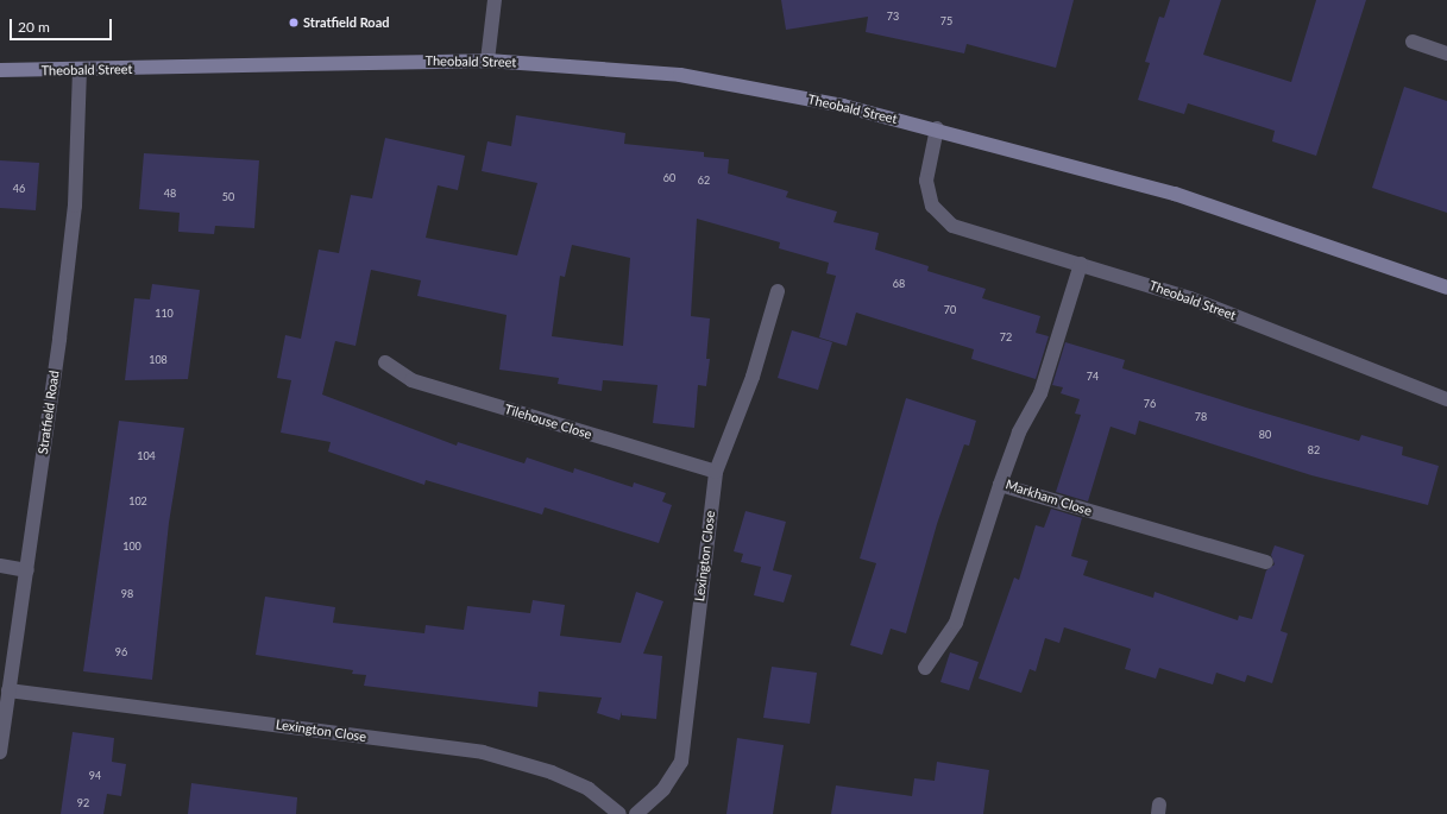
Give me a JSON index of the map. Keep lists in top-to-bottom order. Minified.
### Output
{"streets":{"street":["Theobald Street","Stratfield Road","Tilehouse Close","Markham Close","Lexington Close"]},"crossings":[["Theobald Street","Stratfield Road"],["Theobald Street","Markham Close"],["Stratfield Road","Lexington Close"],["Tilehouse Close","Lexington Close"]],"places":["Stratfield Road"],"house_numbers":["73","75","60","62","46","48","50","68","70","110","72","108","74","76","78","80","82","104","102","100","98","96","94","92"],"scale_bar":"20 m"}
